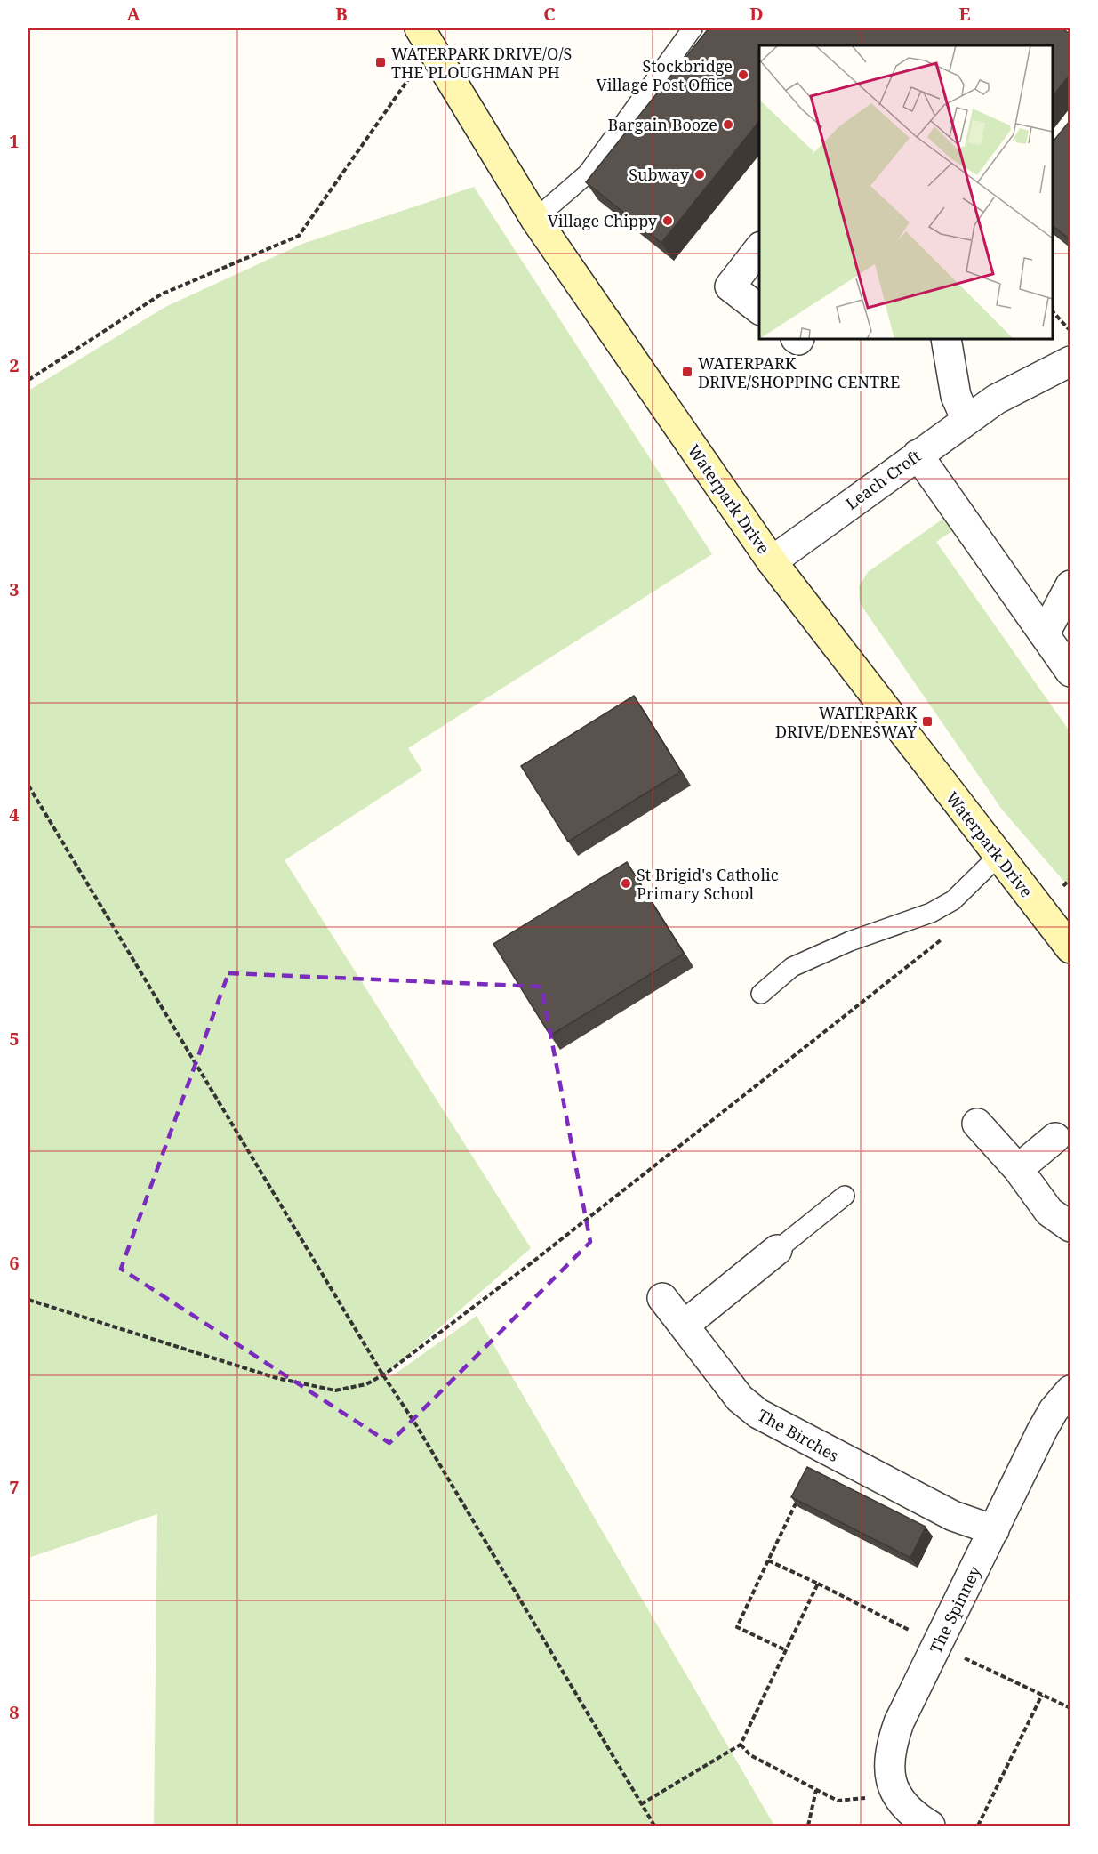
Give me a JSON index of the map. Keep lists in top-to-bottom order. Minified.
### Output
{"streets":{"street":["Leach Croft","Waterpark Drive","The Birches","The Spinney"]},"crossings":[["Leach Croft","Waterpark Drive"],["The Birches","The Spinney"]],"places":{"transit":["WATERPARK DRIVE/O/S THE PLOUGHMAN PH","WATERPARK DRIVE/SHOPPING CENTRE","WATERPARK DRIVE/DENESWAY"],"other":["Stockbridge Village Post Office","Bargain Booze","Subway","Village Chippy","St Brigid's Catholic Primary School"]},"grid":{"columns":["A","B","C","D","E"],"rows":["1","2","3","4","5","6","7","8"]}}
